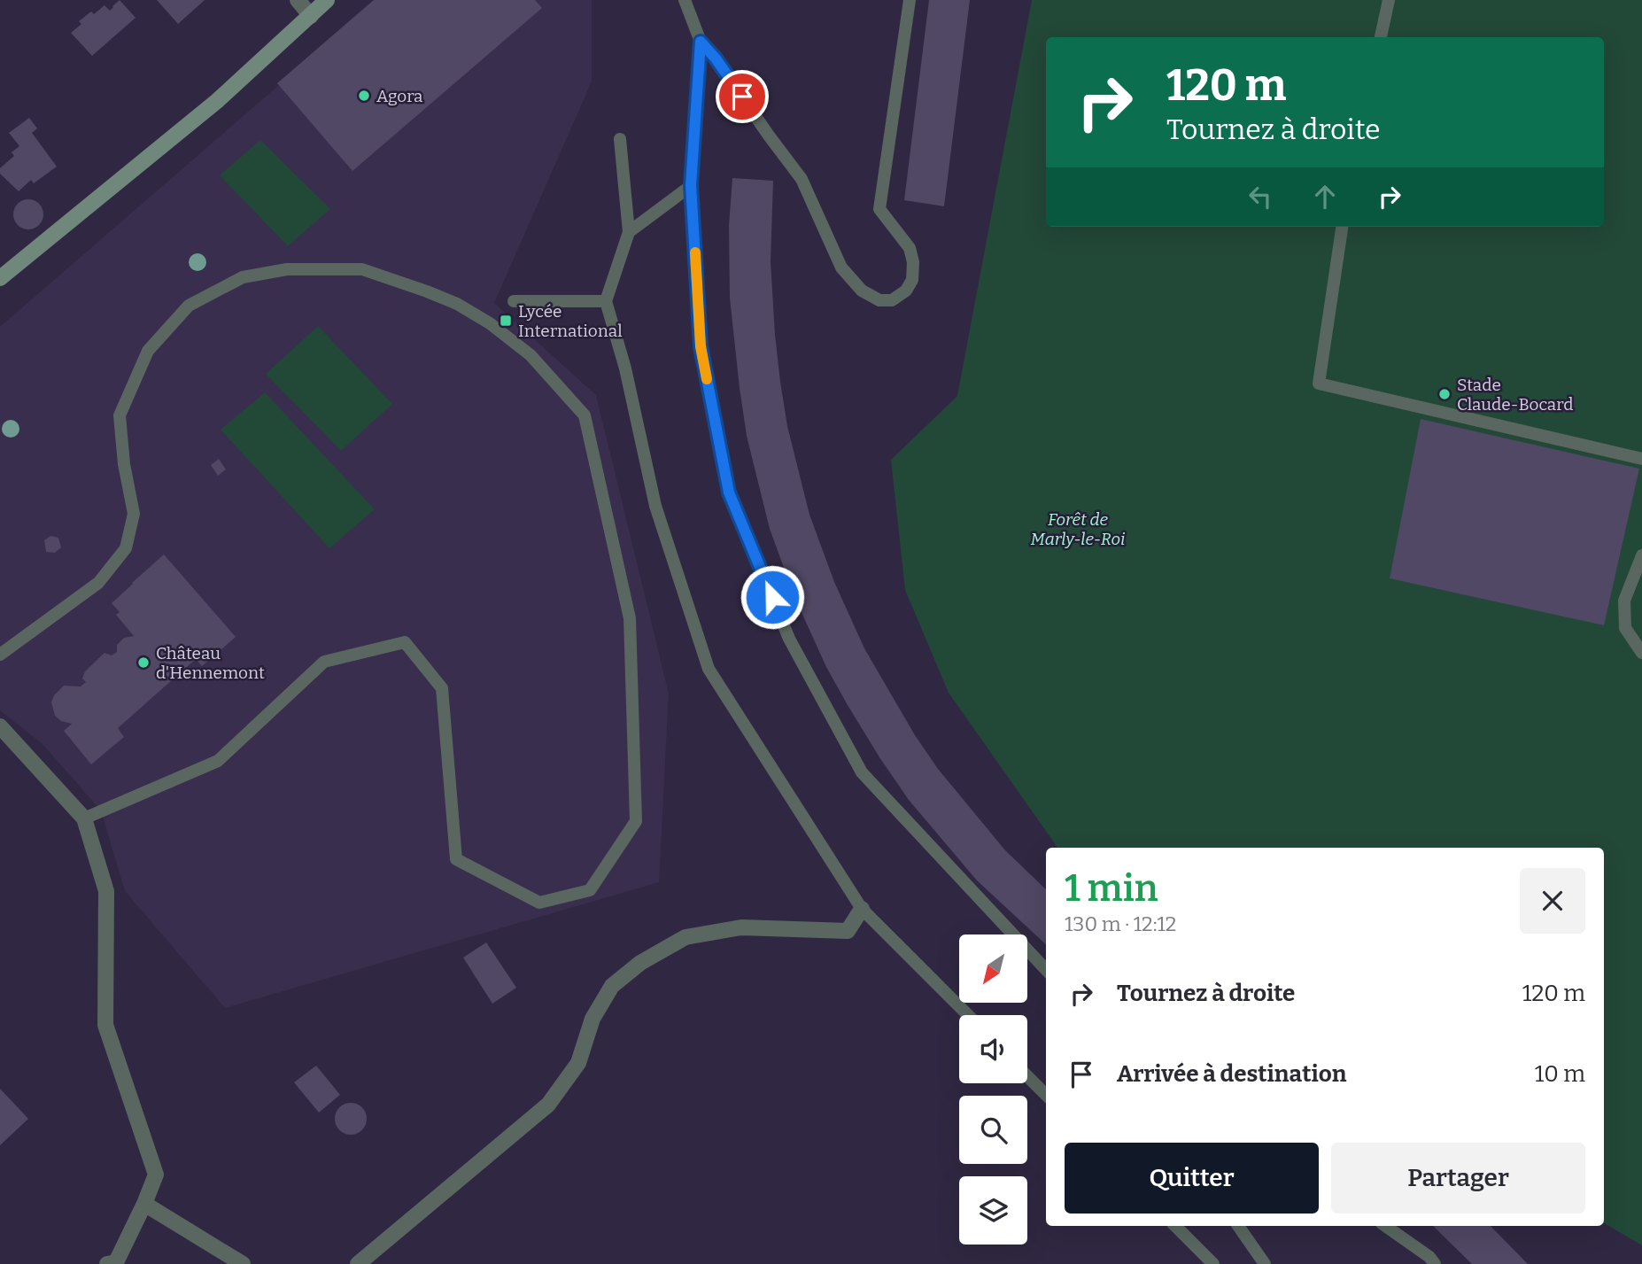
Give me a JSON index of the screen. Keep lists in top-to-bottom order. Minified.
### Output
{"parks":["Forêt de Marly-le-Roi"],"places":{"other":["Agora","Stade Claude-Bocard","Château d'Hennemont"],"transit":["Lycée International"]},"north":"bottom left","page":{"turn":["120 m","Tournez à droite"],"heading":["1 min","130 m · 12:12"],"list":[{"name":"Tournez à droite","value":"120 m"},{"name":"Arrivée à destination","value":"10 m"}],"buttons":["Quitter","Partager"]}}
